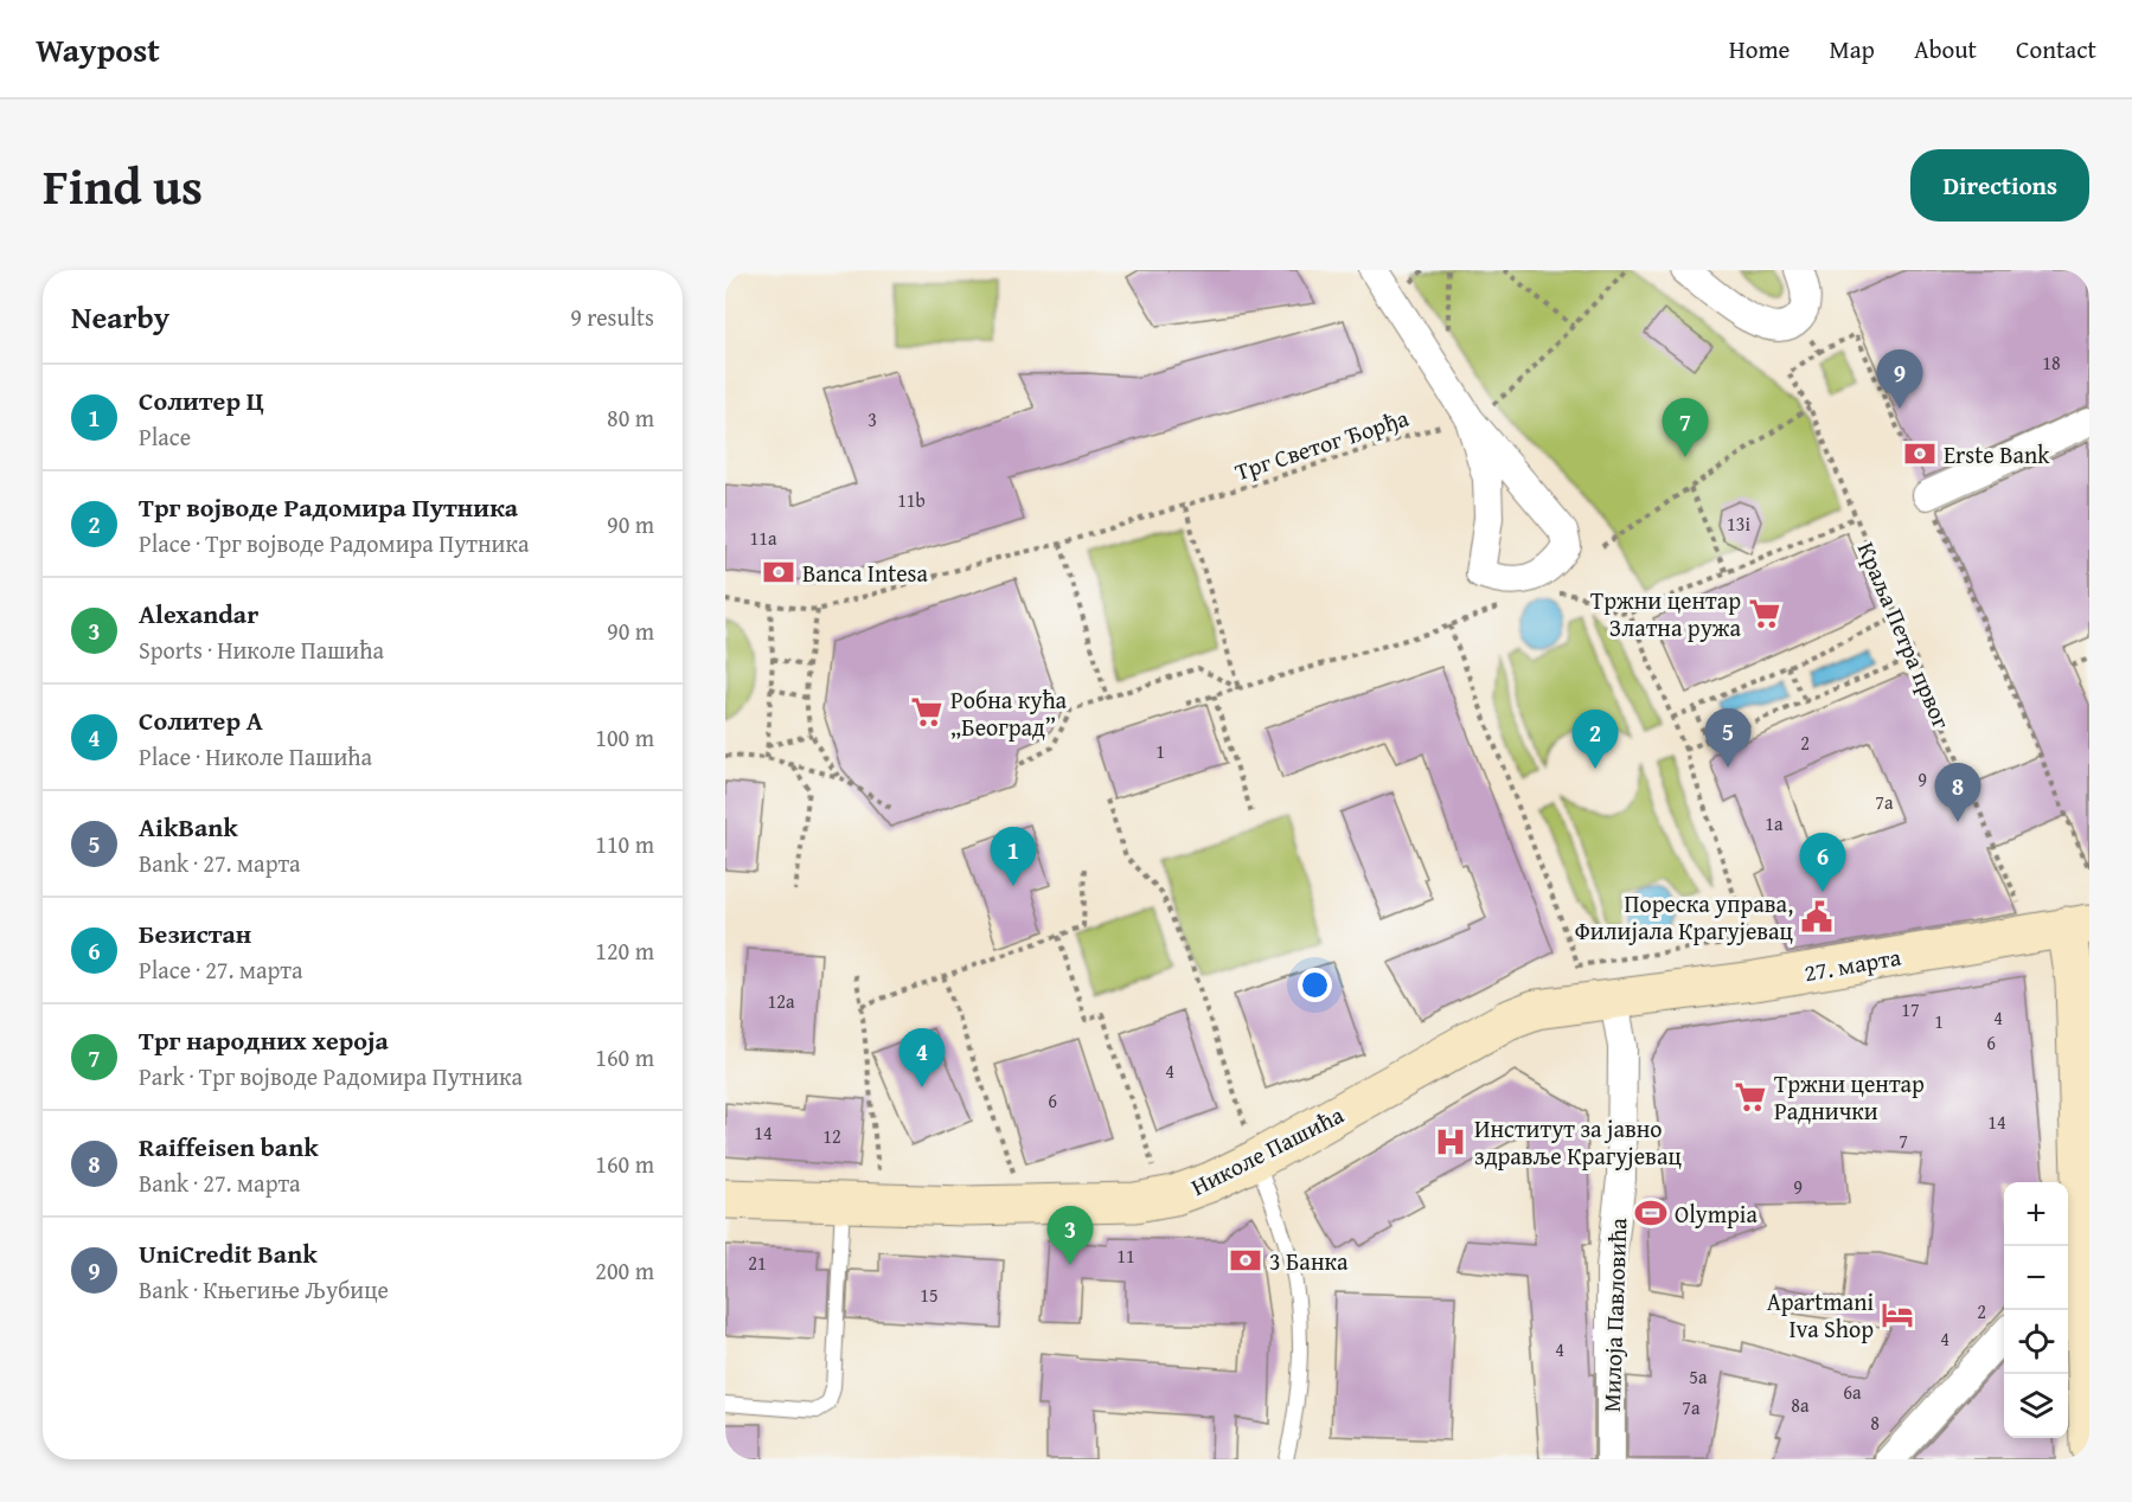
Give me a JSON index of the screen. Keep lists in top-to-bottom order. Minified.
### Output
{"streets":{"street":["27. марта","Николе Пашића","Милоја Павловића"],"path":["Трг Светог Ђорђа","Краља Петра првог"]},"crossings":[["Краља Петра првог","27. марта"],["27. марта","Николе Пашића"],["27. марта","Милоја Павловића"],["Николе Пашића","Милоја Павловића"]],"places":{"bank":["Erste Bank","Banca Intesa","3 Банка"],"supermarket":["Тржни центар Златна ружа","Робна кућа „Београд”","Тржни центар Раднички"],"public building":["Пореска управа, Филијала Крагујевац"],"hospital":["Институт за јавно здравље Крагујевац"],"sports":["Olympia"],"hotel":["Apartmani Iva Shop"]},"house_numbers":["18","3","11b","13i","11a","2","1","9","7a","1a","12a","17","4","1","6","4","6","14","14","12","7","9","11","21","15","2","4","4","5a","6a","8a","7a","8"],"page":{"header":"Waypost","nav":["Home","Map","About","Contact"],"title":"Find us","buttons":"Directions","heading":["Nearby","9 results"],"pins":["9","7","5","2","8","1","6","4","3"],"list":[{"mark":"1","name":"Солитер Ц","note":"Place","value":"80 m"},{"mark":"2","name":"Трг војводе Радомира Путника","note":"Place · Трг војводе Радомира Путника","value":"90 m"},{"mark":"3","name":"Alexandar","note":"Sports · Николе Пашића","value":"90 m"},{"mark":"4","name":"Солитер А","note":"Place · Николе Пашића","value":"100 m"},{"mark":"5","name":"AikBank","note":"Bank · 27. марта","value":"110 m"},{"mark":"6","name":"Безистан","note":"Place · 27. марта","value":"120 m"},{"mark":"7","name":"Трг народних хероја","note":"Park · Трг војводе Радомира Путника","value":"160 m"},{"mark":"8","name":"Raiffeisen bank","note":"Bank · 27. марта","value":"160 m"},{"mark":"9","name":"UniCredit Bank","note":"Bank · Књегиње Љубице","value":"200 m"}],"map_buttons":["+","−"]}}
